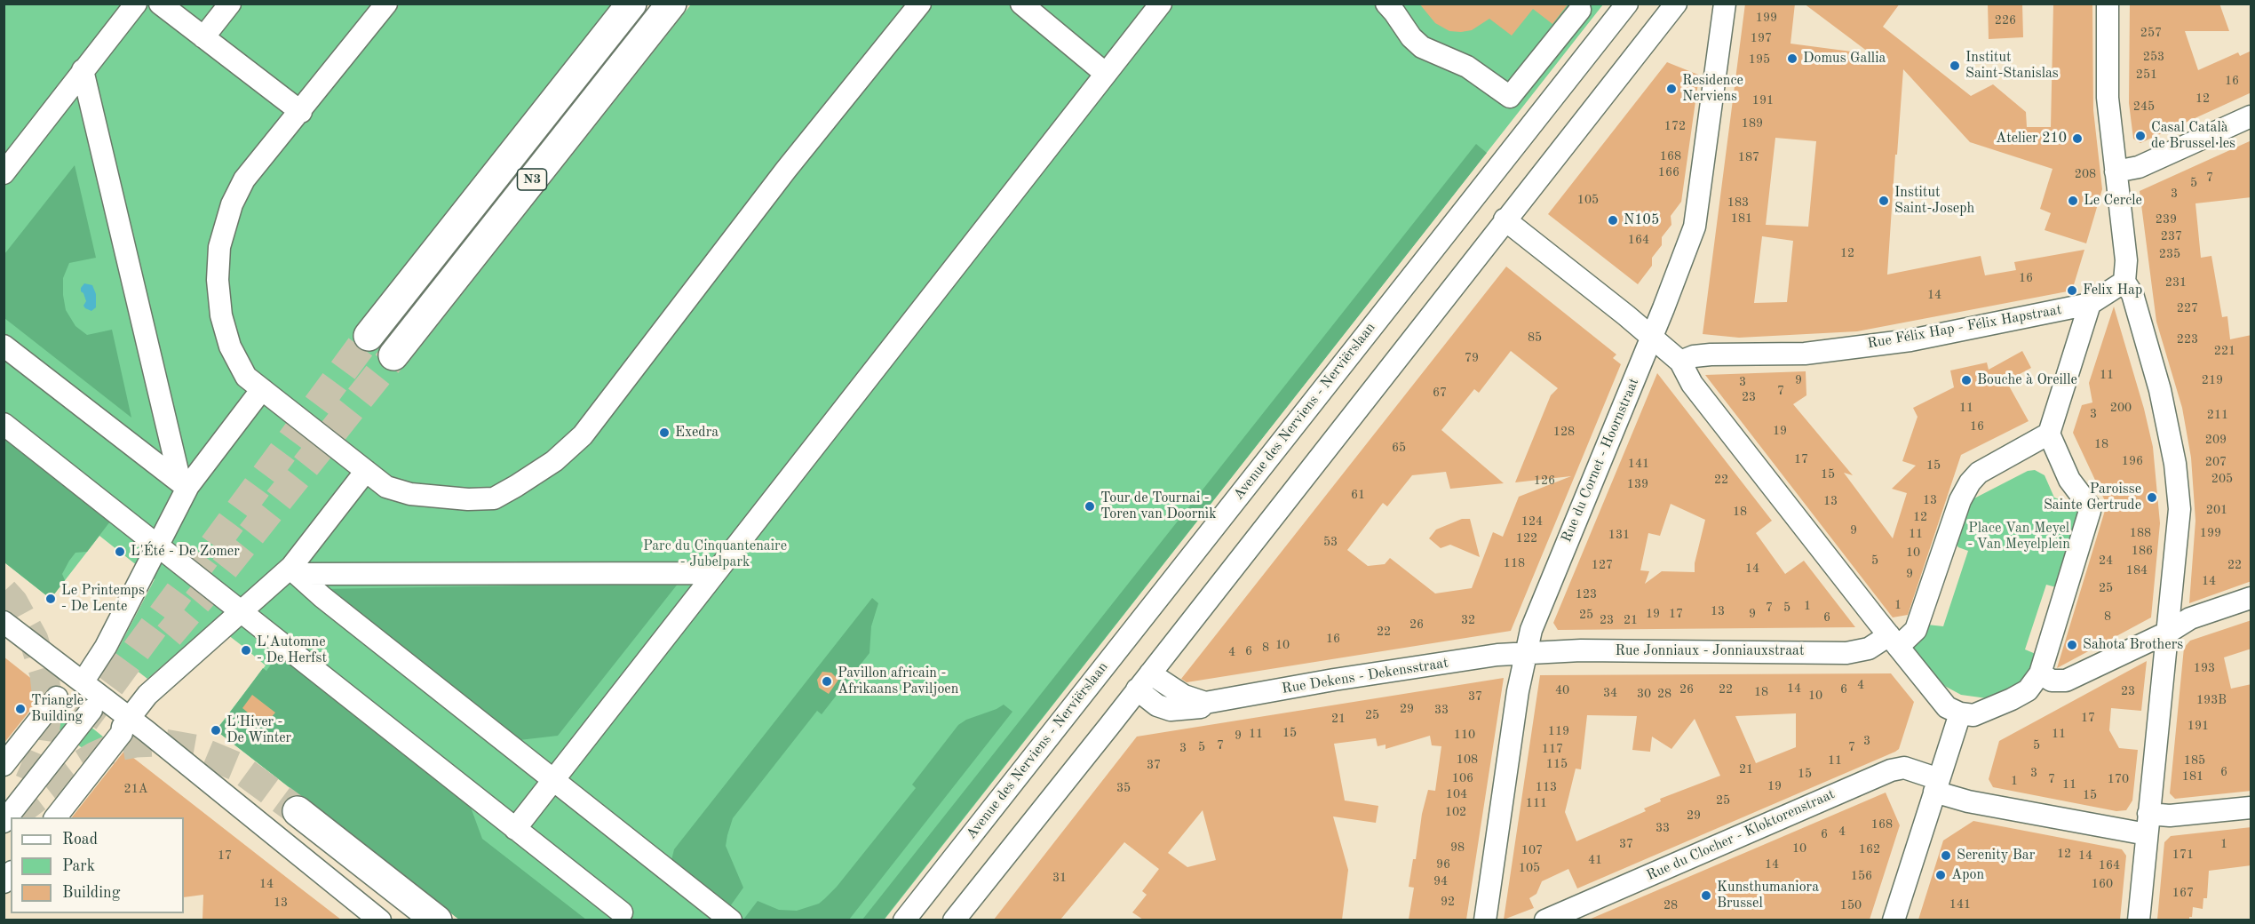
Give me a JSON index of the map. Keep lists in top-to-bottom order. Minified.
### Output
{"streets":{"highway":["N3"],"street":["Rue Félix Hap - Félix Hapstraat","Avenue des Nerviens - Nerviërslaan","Rue du Cornet - Hoornstraat","Rue Jonniaux - Jonniauxstraat","Rue Dekens - Dekensstraat","Rue du Clocher - Kloktorenstraat"]},"crossings":[["Rue du Cornet - Hoornstraat","Rue Jonniaux - Jonniauxstraat"],["Rue du Cornet - Hoornstraat","Rue Dekens - Dekensstraat"],["Rue Jonniaux - Jonniauxstraat","Rue Dekens - Dekensstraat"]],"parks":["Place Van Meyel - Van Meyelplein","Parc du Cinquantenaire - Jubelpark"],"places":["Domus Gallia","Institut Saint-Stanislas","Residence Nerviens","Casal Català de Brussel·les","Atelier 210","Institut Saint-Joseph","Le Cercle","N105","Felix Hap","Bouche à Oreille","Exedra","Paroisse Sainte Gertrude","Tour de Tournai - Toren van Doornik","L'Été - De Zomer","Le Printemps - De Lente","Sahota Brothers","L'Automne - De Herfst","Pavillon africain - Afrikaans Paviljoen","Triangle Building","L'Hiver - De Winter","Serenity Bar","Apon","Kunsthumaniora Brussel"],"house_numbers":["199","226","257","197","253","195","251","16","12","191","245","189","172","168","187","166","208","7","5","3","105","183","181","239","237","164","12","235","16","231","14","227","85","223","221","79","11","9","219","3","7","67","23","11","200","3","211","16","19","128","209","18","65","17","196","207","141","15","15","205","22","126","139","61","13","13","201","18","12","124","9","188","199","11","131","122","53","186","10","5","24","118","127","22","14","184","9","14","25","123","1","1","7","5","13","19","17","9","25","8","6","32","23","21","26","22","16","10","8","6","4","193","4","14","26","22","6","40","23","18","34","30","28","10","37","193B","29","33","25","17","21","191","119","15","11","11","110","9","3","7","5","5","7","3","117","108","11","185","115","37","21","6","3","15","181","106","7","170","1","11","19","113","35","21A","104","15","25","111","102","29","168","33","4","6","37","1","98","10","162","107","12","171","17","14","41","96","14","164","105","156","31","94","14","160","167","92","13","141","28","150"],"legend":["Road","Park","Building"]}
